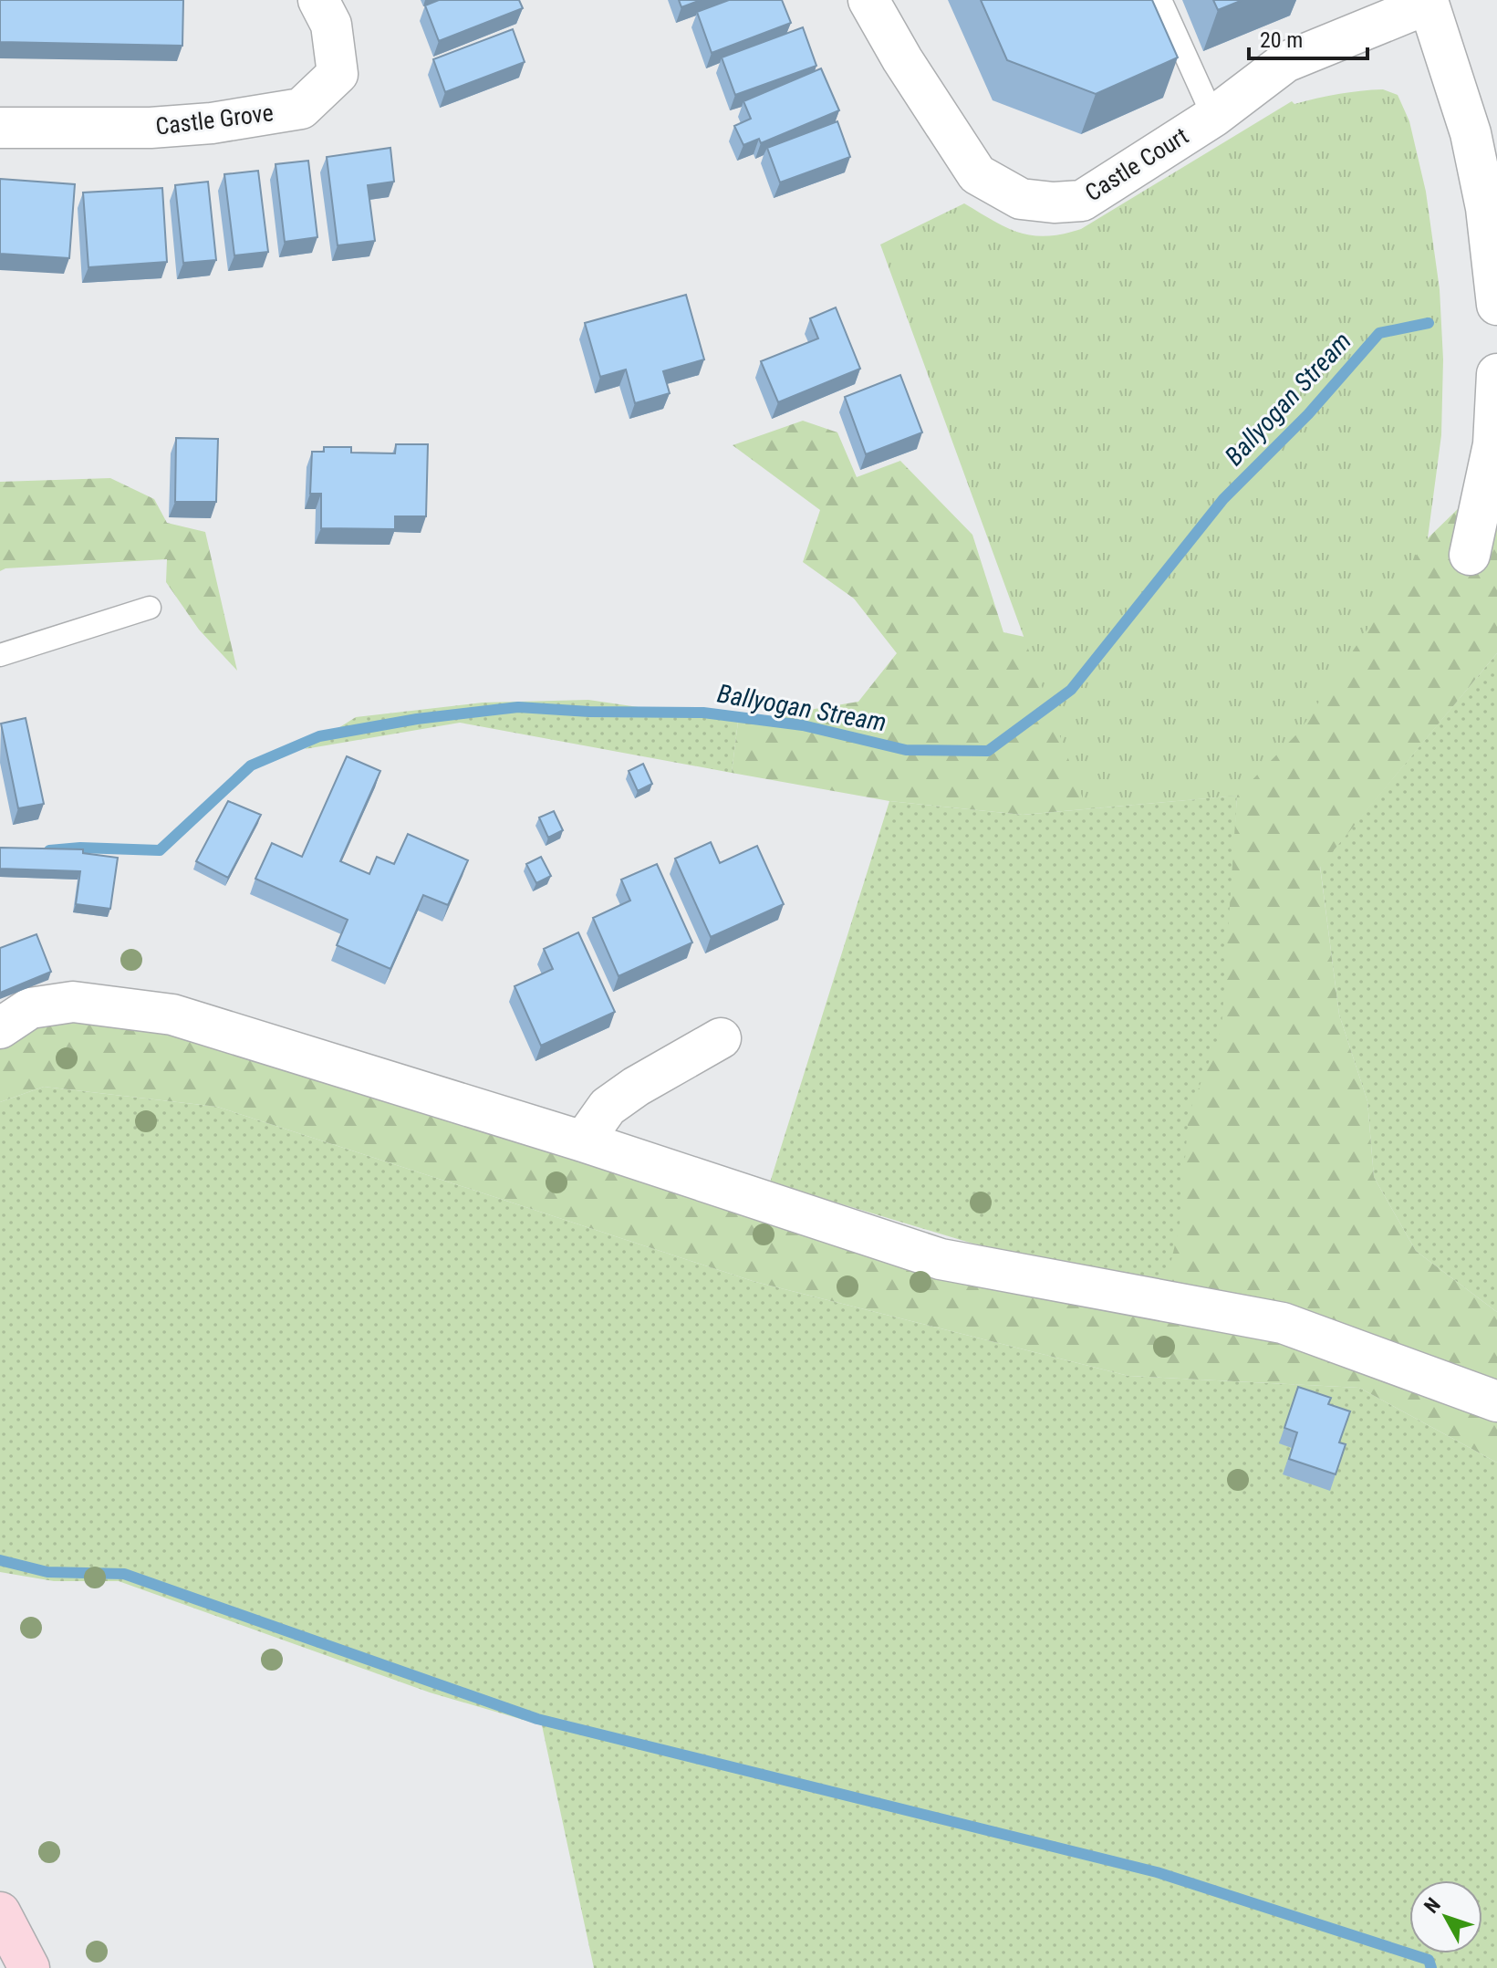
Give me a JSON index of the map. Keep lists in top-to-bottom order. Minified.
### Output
{"streets":{"street":["Castle Grove","Castle Court"]},"water":["Ballyogan Stream"],"scale_bar":"20 m","north":"top left"}
